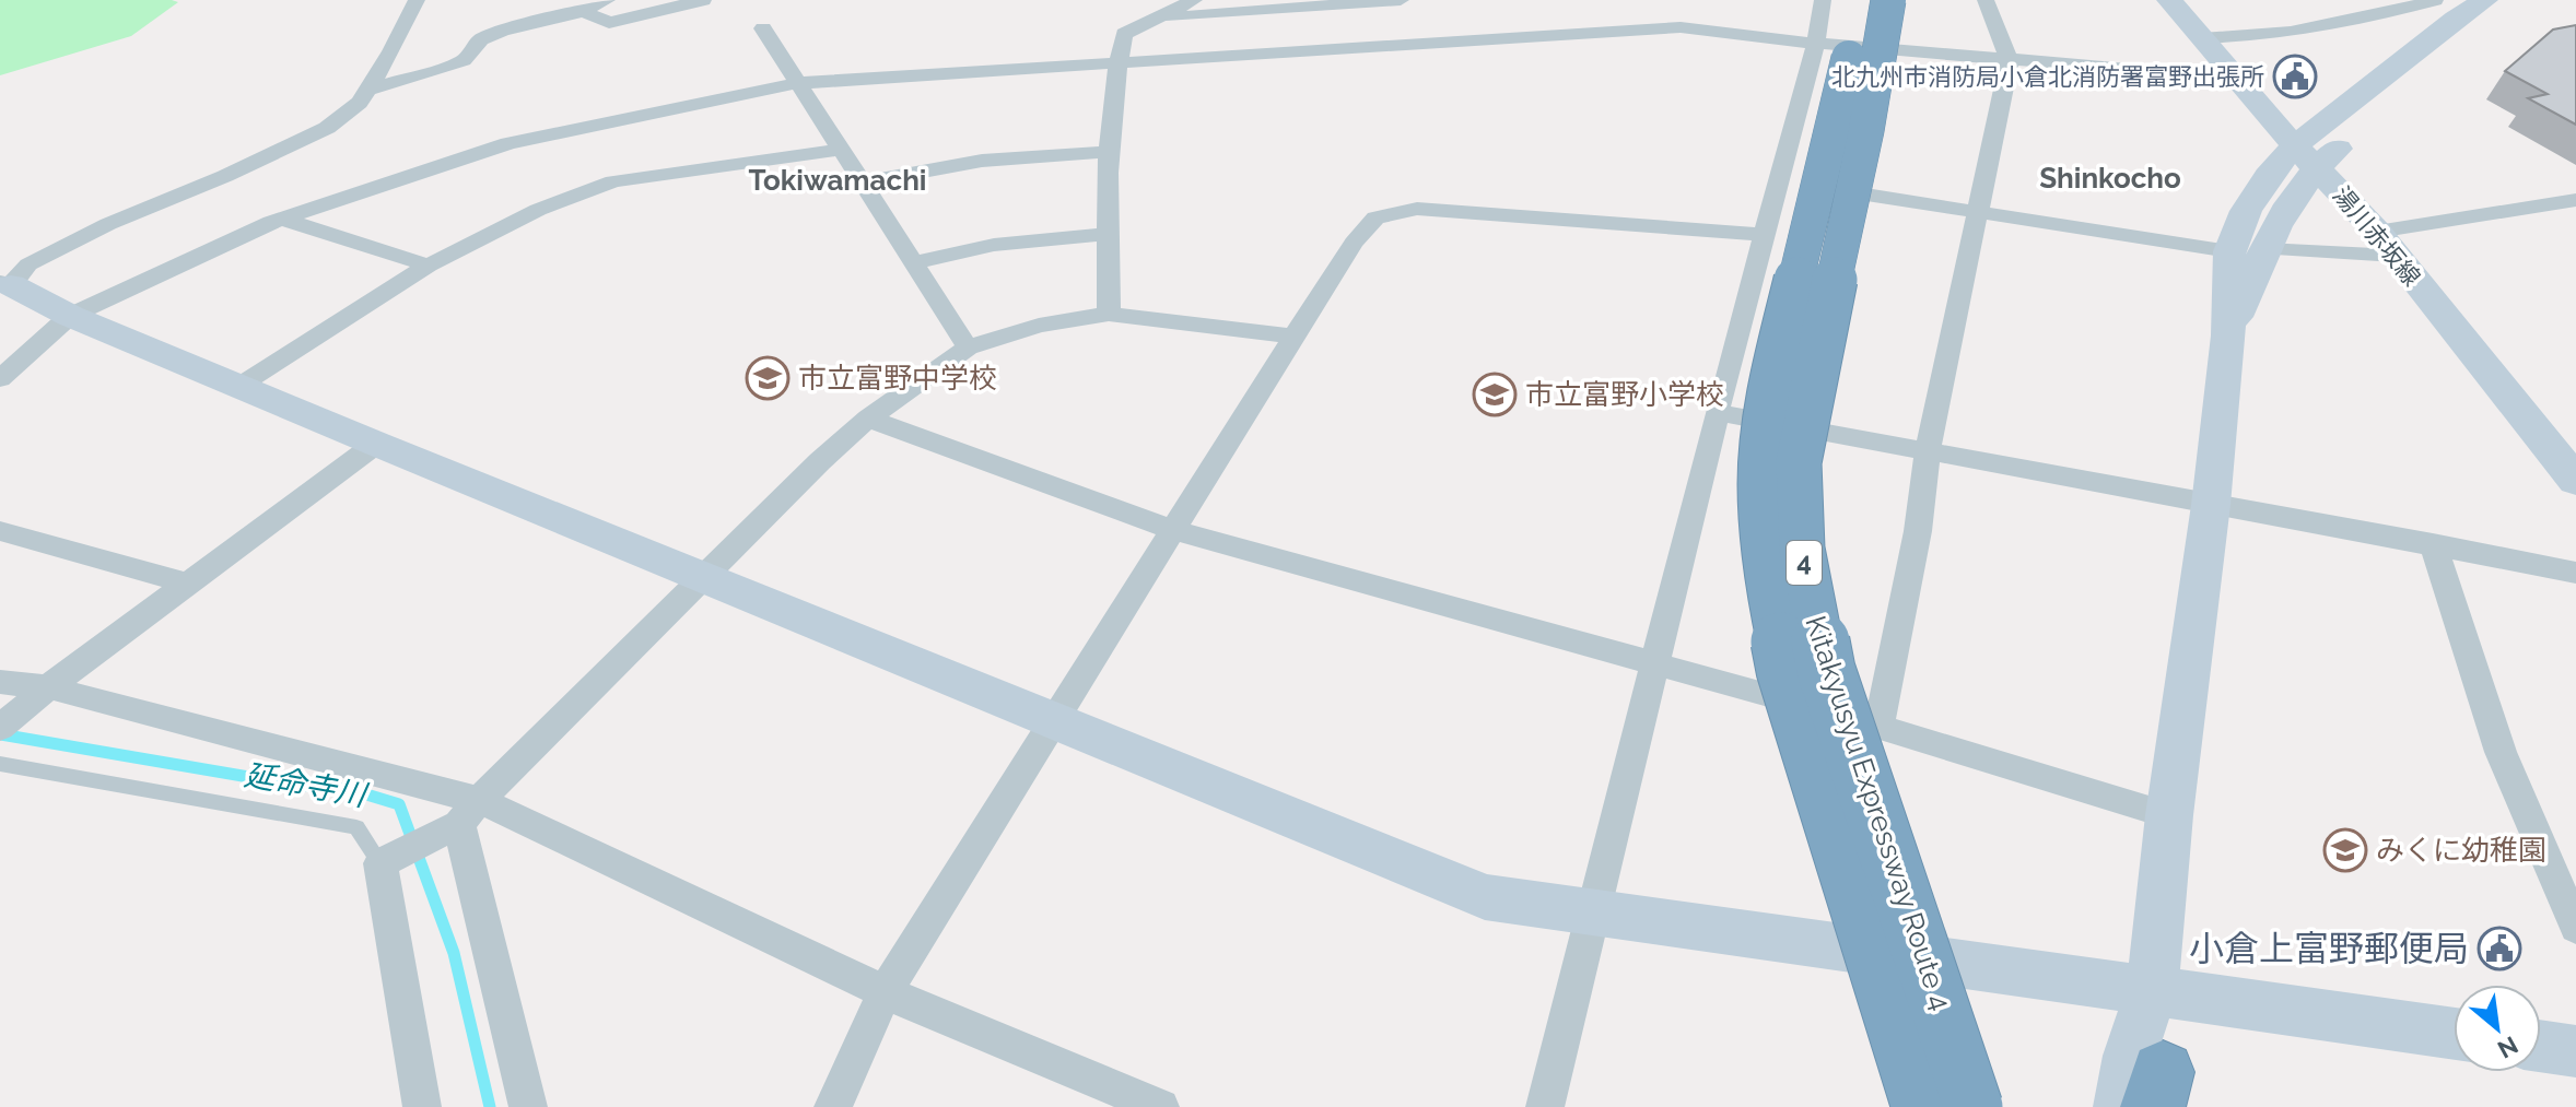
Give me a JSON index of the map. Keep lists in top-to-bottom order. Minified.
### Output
{"streets":{"highway":["4","Kitakyusyu Expressway Route 4"],"street":["湯川赤坂線"]},"districts":["Shinkocho","Tokiwamachi"],"water":["延命寺川"],"places":{"public building":["北九州市消防局小倉北消防署富野出張所","小倉上富野郵便局"],"school or university":["市立富野中学校","市立富野小学校","みくに幼稚園"]},"north":"bottom right"}
